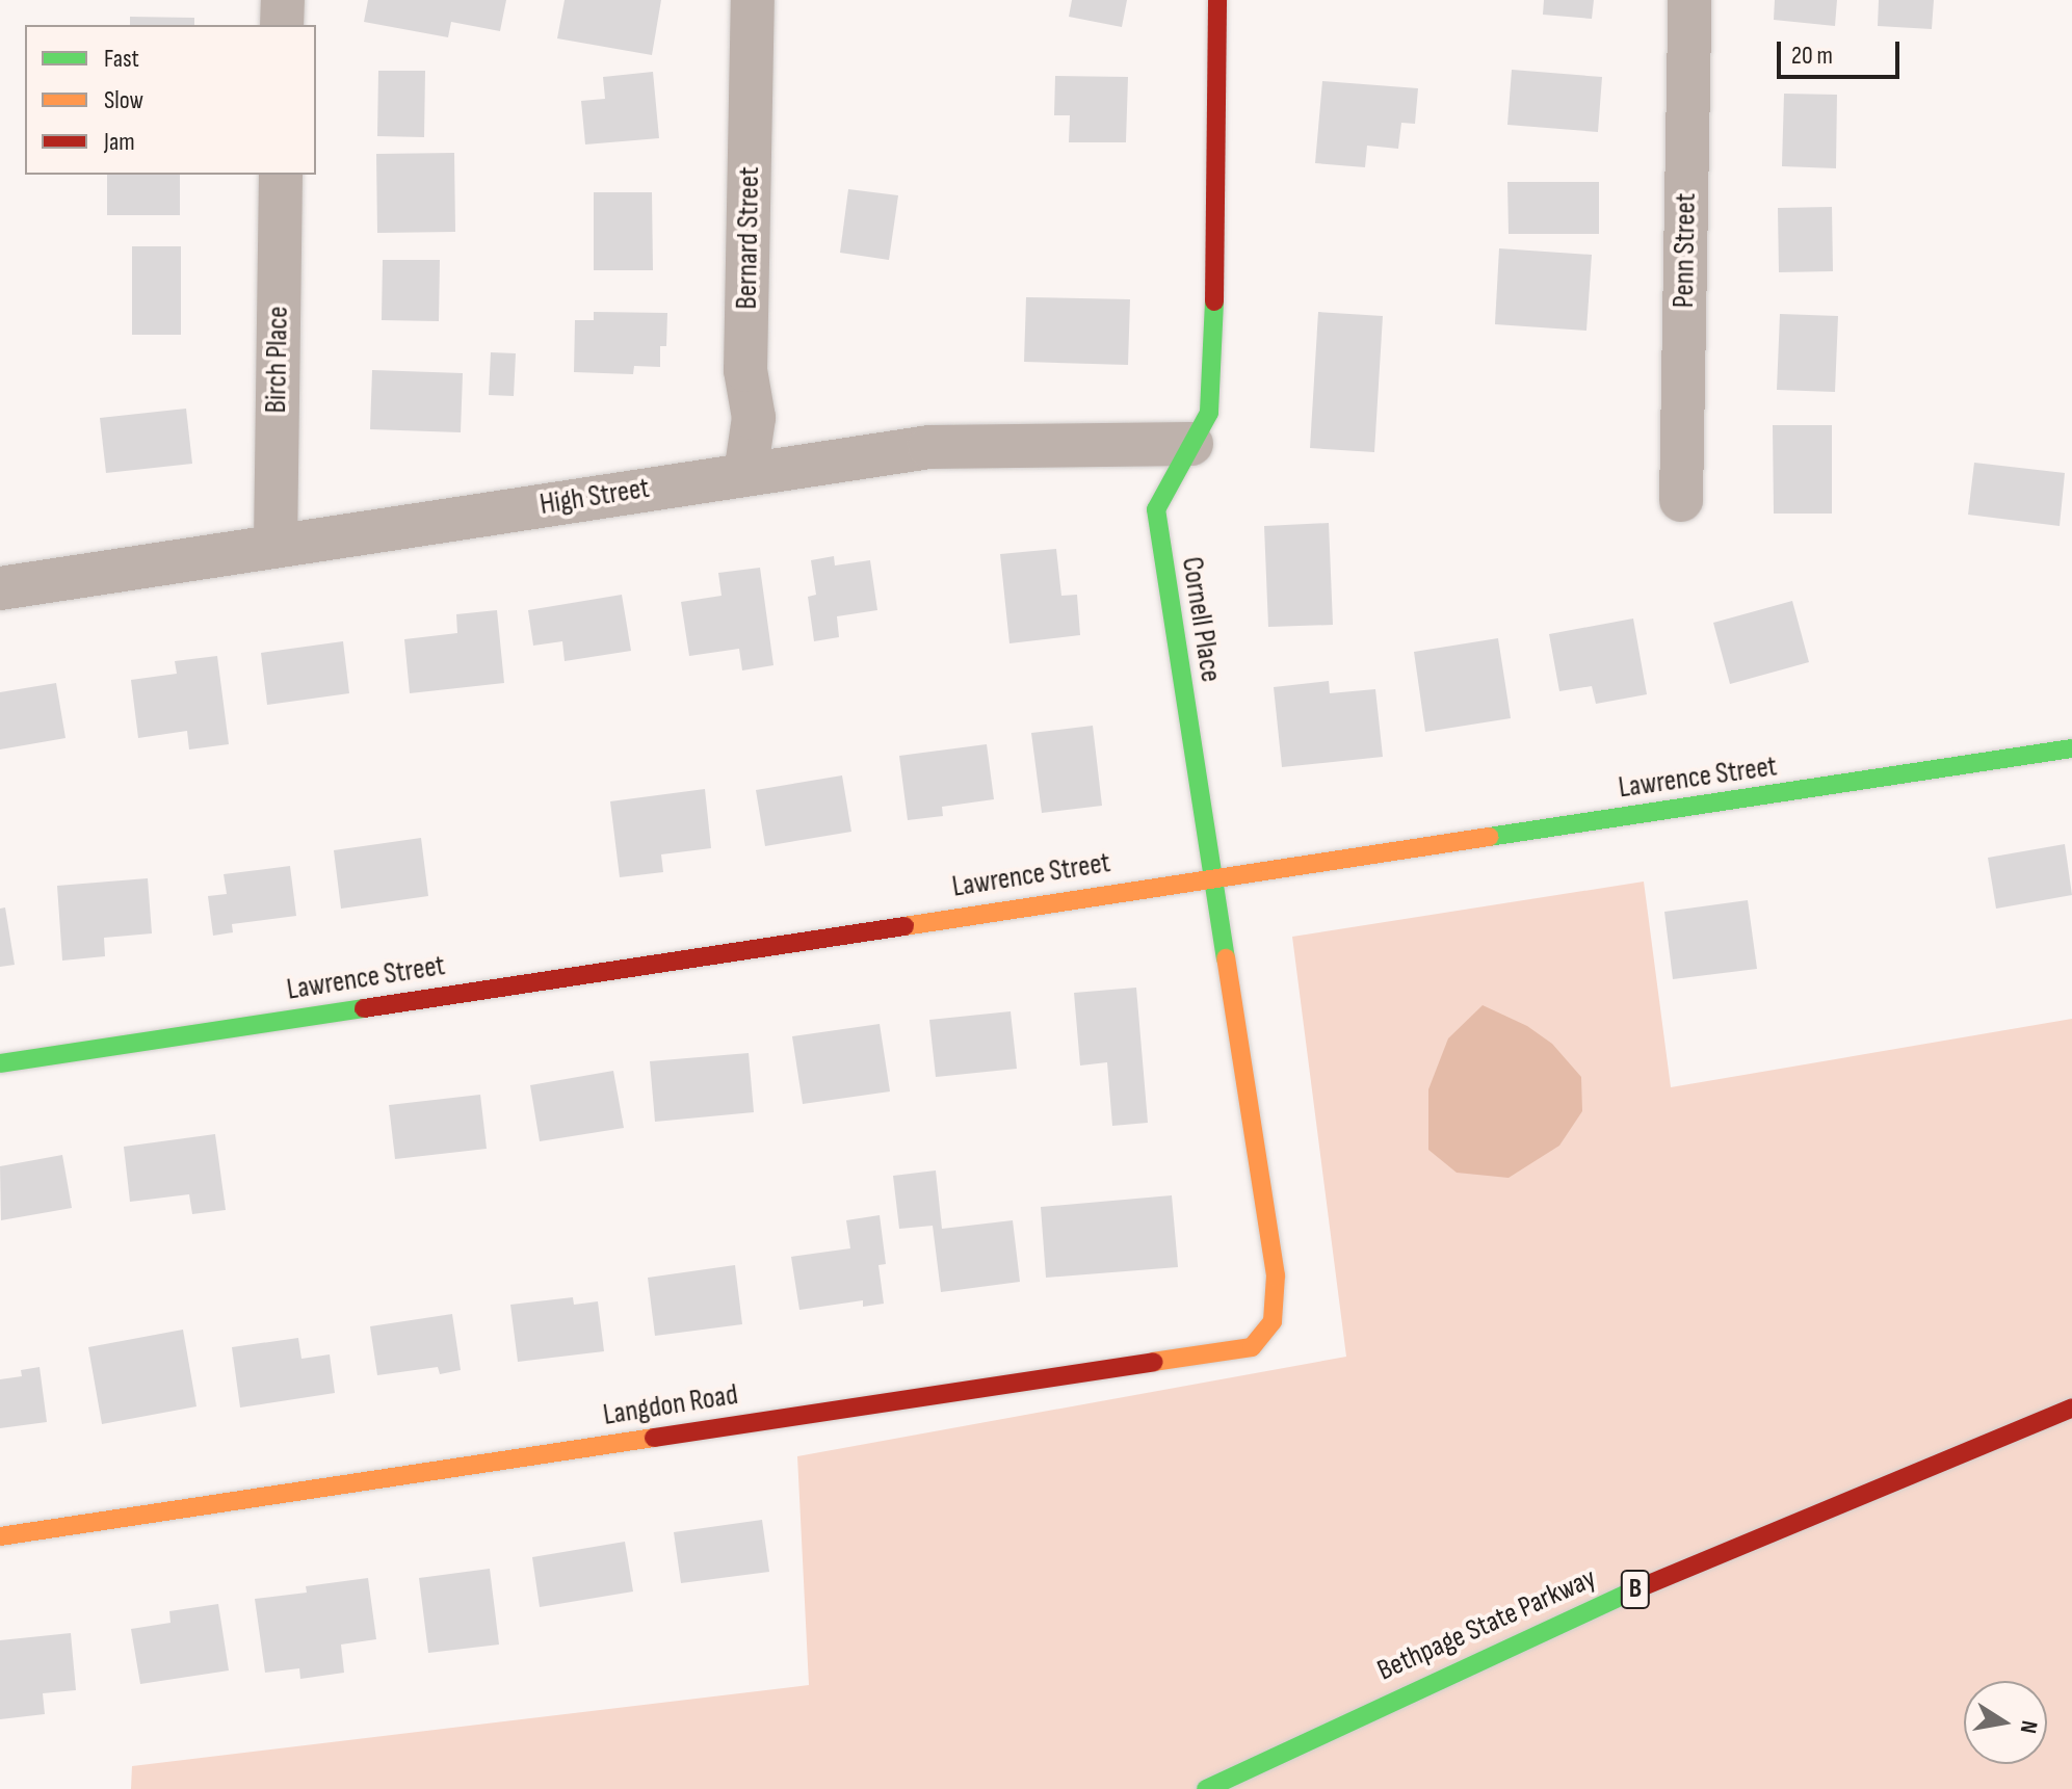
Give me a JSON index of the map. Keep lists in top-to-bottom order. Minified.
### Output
{"streets":{"main road":["Cornell Place","Lawrence Street","Langdon Road","B","Bethpage State Parkway"],"street":["Bernard Street","Penn Street","Birch Place","High Street"]},"crossings":[["Bernard Street","High Street"],["Birch Place","High Street"],["High Street","Cornell Place"],["Cornell Place","Lawrence Street"],["Cornell Place","Langdon Road"]],"legend":["Fast","Slow","Jam"],"scale_bar":"20 m","north":"right"}
